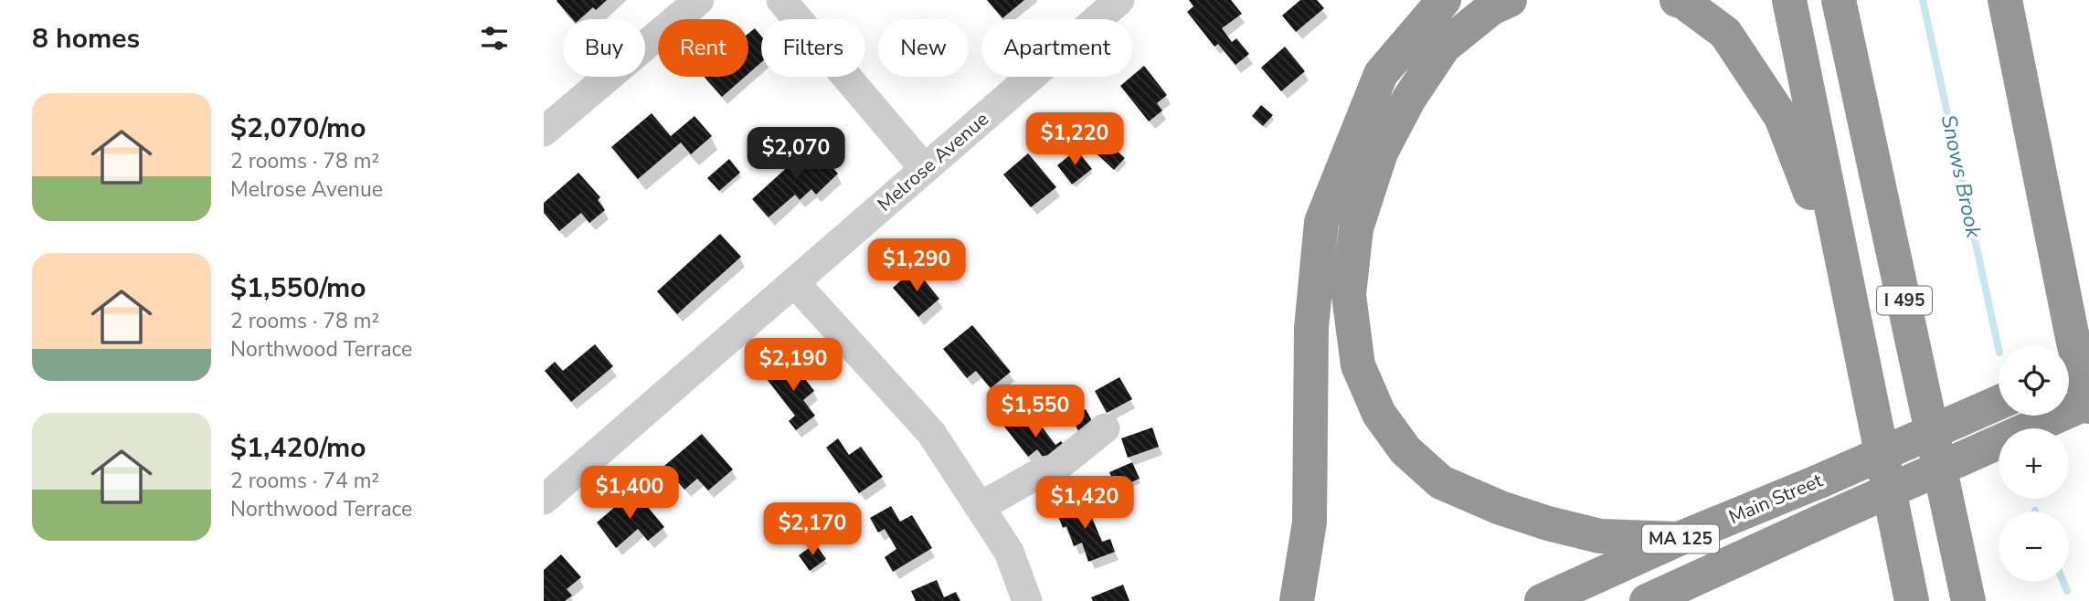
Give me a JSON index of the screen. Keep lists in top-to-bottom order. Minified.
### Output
{"streets":{"highway":["I 495","Main Street","MA 125"],"street":["Melrose Avenue"]},"water":["Snows Brook"],"page":{"heading":"8 homes","chip":["Buy","Rent","Filters","New","Apartment"],"list":[{"name":"$2,070/mo","note":"2 rooms · 78 m² · Melrose Avenue"},{"name":"$1,550/mo","note":"2 rooms · 78 m² · Northwood Terrace"},{"name":"$1,420/mo","note":"2 rooms · 74 m² · Northwood Terrace"}],"price":["$1,220","$2,070","$1,290","$2,190","$1,550","$1,400","$1,420","$2,170"],"map_buttons":["+","−"]}}
